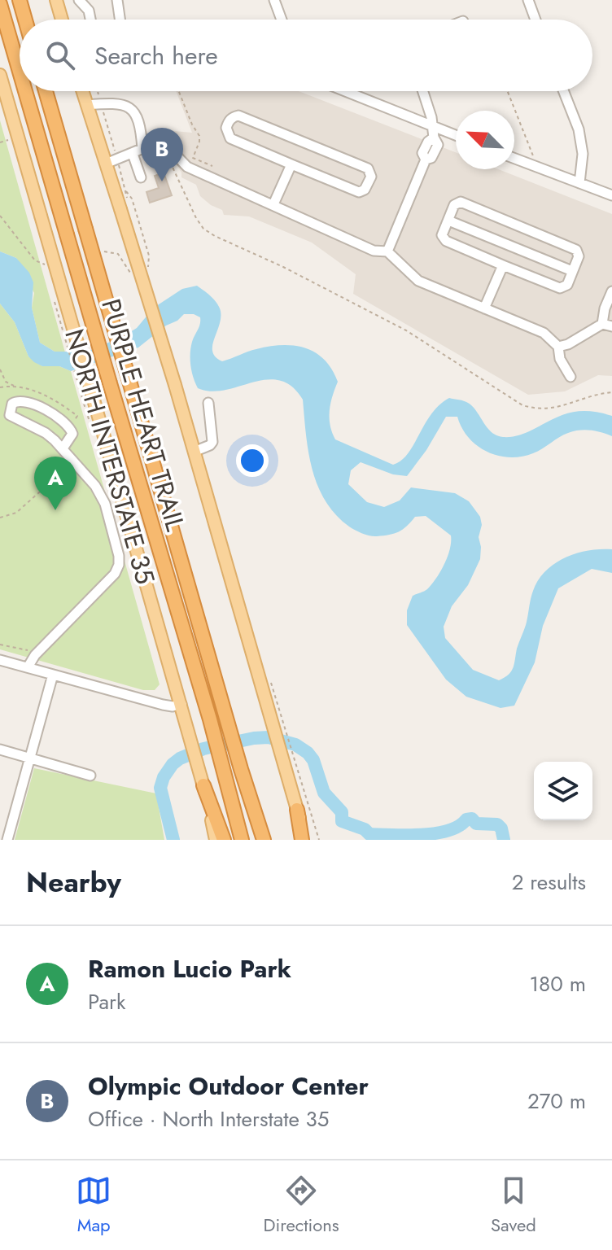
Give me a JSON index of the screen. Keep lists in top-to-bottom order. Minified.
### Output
{"streets":{"highway":["PURPLE HEART TRAIL"],"main road":["NORTH INTERSTATE 35"]},"north":"top left","page":{"search":"Search here","pins":["B","A"],"heading":["Nearby","2 results"],"list":[{"mark":"A","name":"Ramon Lucio Park","note":"Park","value":"180 m"},{"mark":"B","name":"Olympic Outdoor Center","note":"Office · North Interstate 35","value":"270 m"}],"nav":["Map","Directions","Saved"]}}
